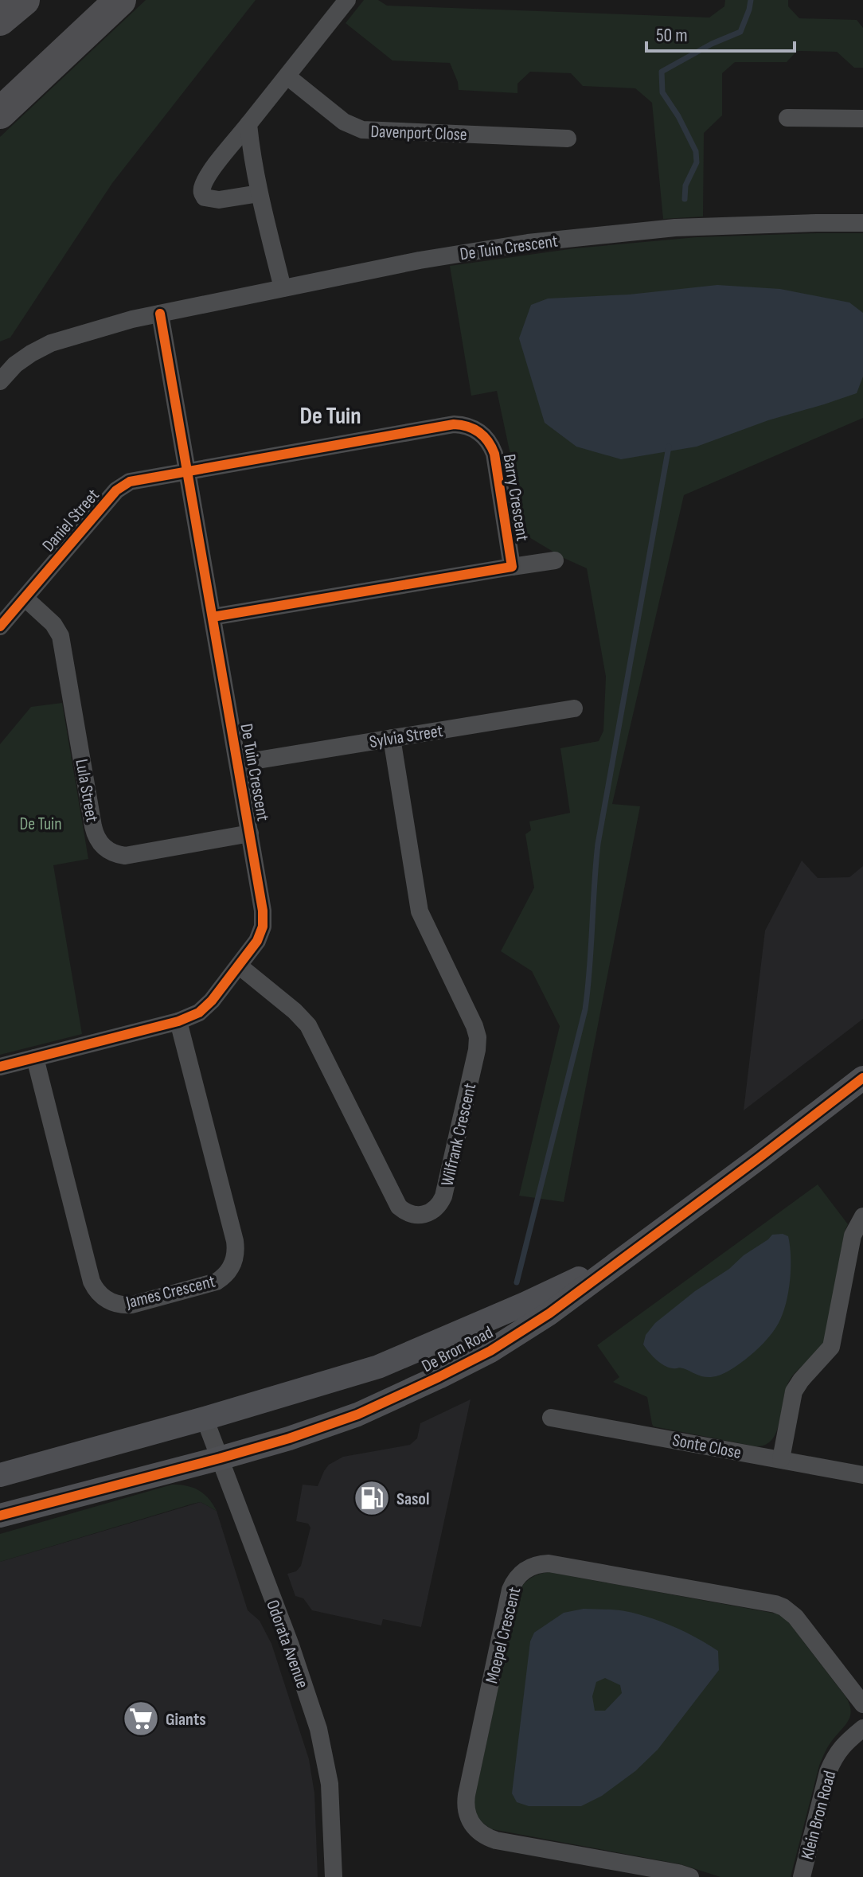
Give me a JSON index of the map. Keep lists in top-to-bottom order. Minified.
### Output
{"streets":{"street":["Davenport Close","De Tuin Crescent","Barry Crescent","Daniel Street","Sylvia Street","Lula Street","Wilfrank Crescent","James Crescent","De Bron Road","Sonte Close","Moepel Crescent","Odorata Avenue","Klein Bron Road"]},"crossings":[["De Tuin Crescent","Barry Crescent"],["De Tuin Crescent","Daniel Street"],["De Tuin Crescent","Sylvia Street"],["De Tuin Crescent","Lula Street"],["De Tuin Crescent","Wilfrank Crescent"],["De Tuin Crescent","James Crescent"],["Barry Crescent","Daniel Street"],["Daniel Street","Lula Street"],["Sylvia Street","Wilfrank Crescent"],["De Bron Road","Odorata Avenue"]],"districts":["De Tuin"],"parks":["De Tuin"],"places":{"fuel station":["Sasol"],"supermarket":["Giants"]},"scale_bar":"50 m"}
